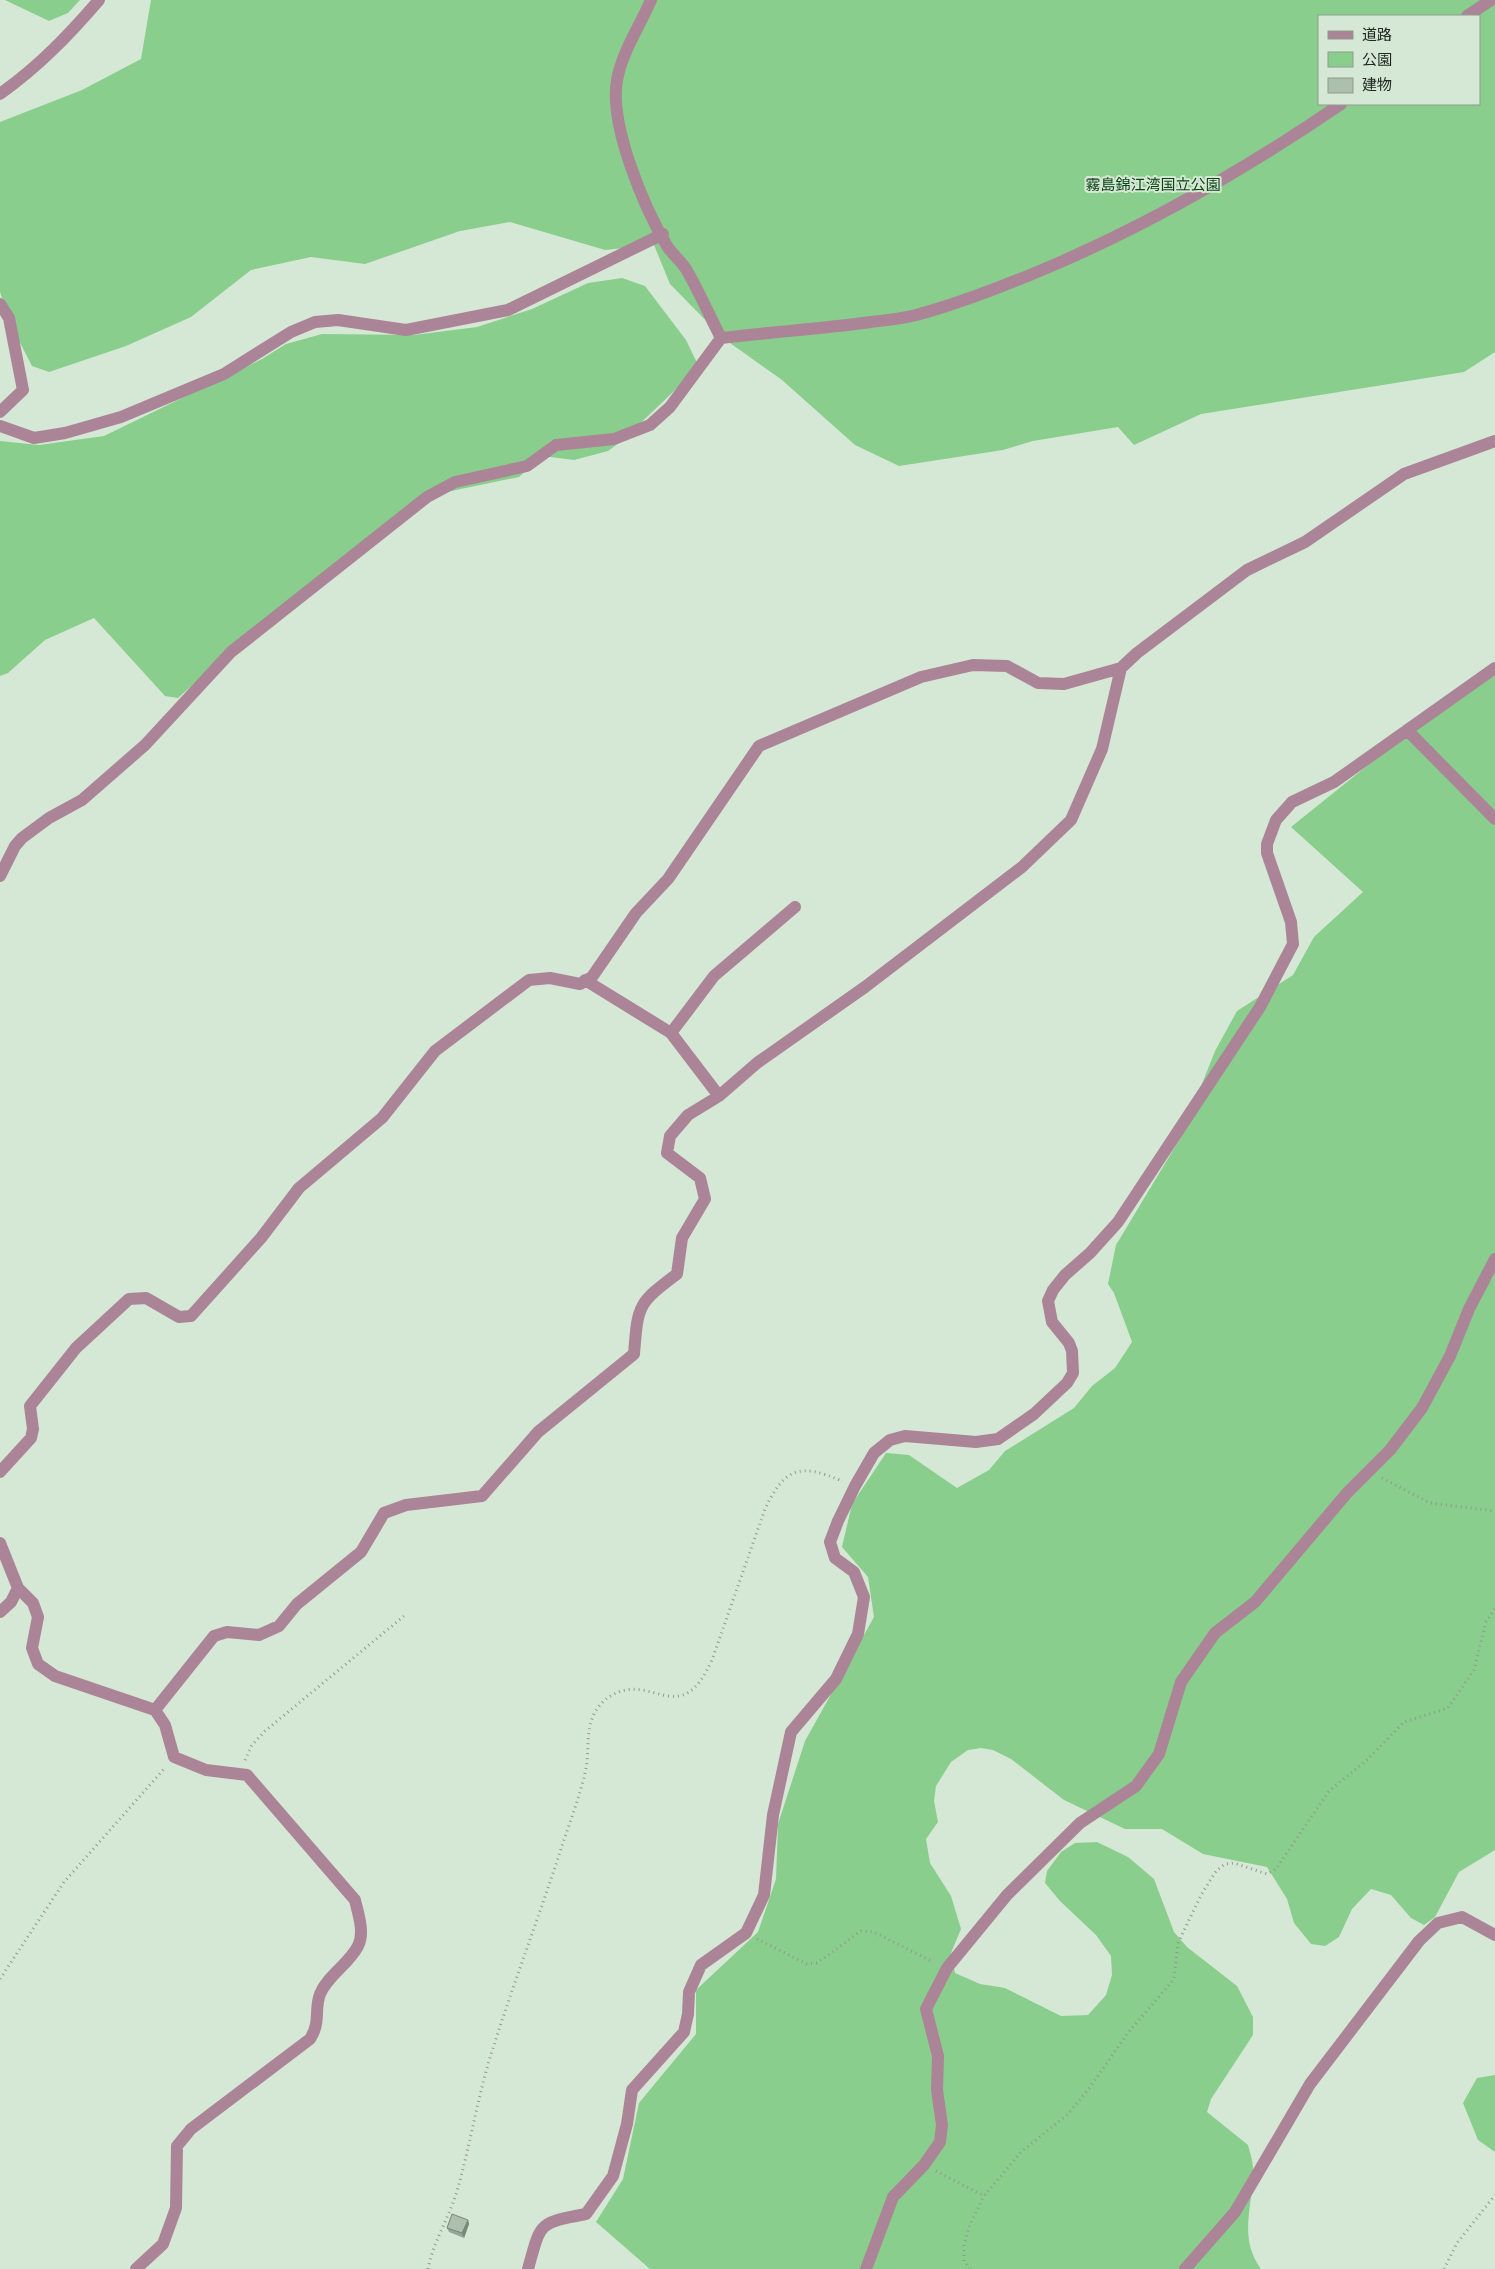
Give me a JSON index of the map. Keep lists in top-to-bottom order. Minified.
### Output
{"parks":["霧島錦江湾国立公園"],"legend":["道路","公園","建物"]}
